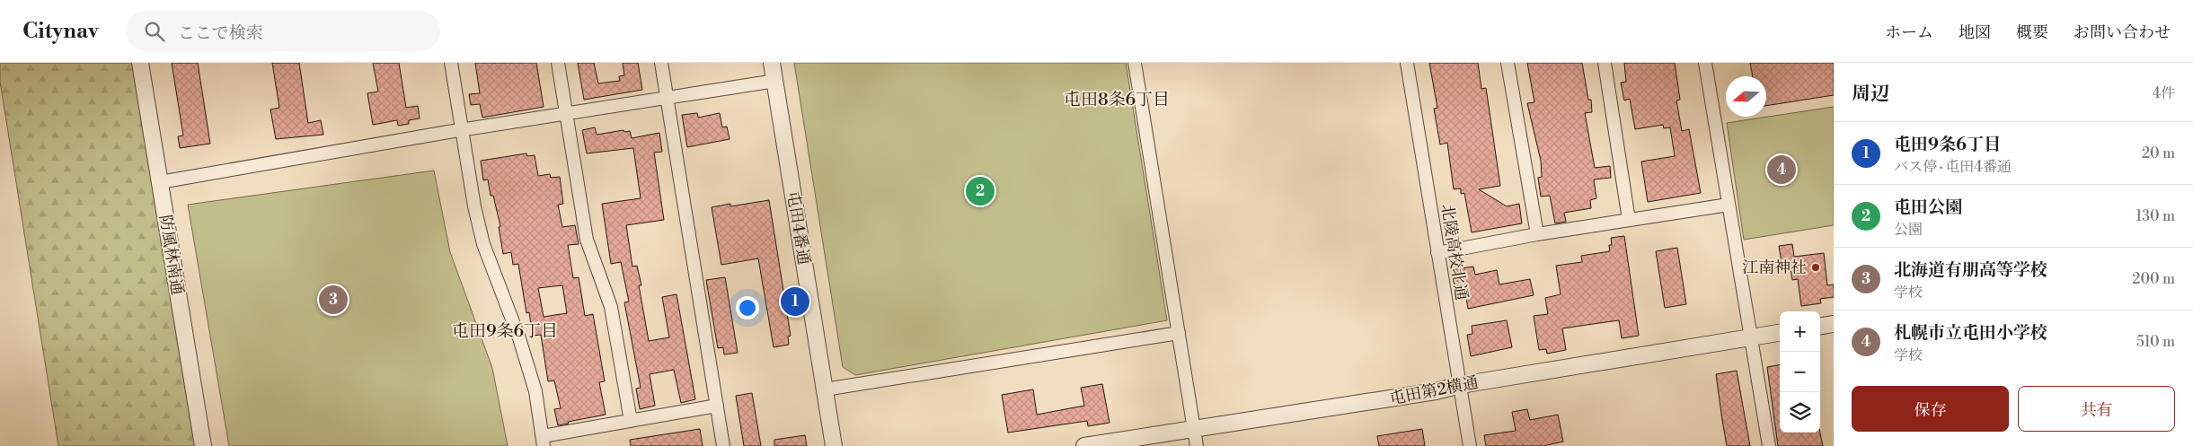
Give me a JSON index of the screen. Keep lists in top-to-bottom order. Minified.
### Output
{"streets":{"street":["屯田4番通","北陵高校北通","防風林南通","屯田第2横通"]},"crossings":[["北陵高校北通","屯田第2横通"]],"districts":["屯田8条6丁目","屯田9条6丁目"],"places":["江南神社"],"north":"left","page":{"header":"Citynav","search":"ここで検索","nav":["ホーム","地図","概要","お問い合わせ"],"heading":["周辺","4件"],"list":[{"mark":"1","name":"屯田9条6丁目","note":"バス停 · 屯田4番通","value":"20 m"},{"mark":"2","name":"屯田公園","note":"公園","value":"130 m"},{"mark":"3","name":"北海道有朋高等学校","note":"学校","value":"200 m"},{"mark":"4","name":"札幌市立屯田小学校","note":"学校","value":"510 m"}],"pins":["4","2","3","1"],"map_buttons":["+","−"],"buttons":["保存","共有"]}}
